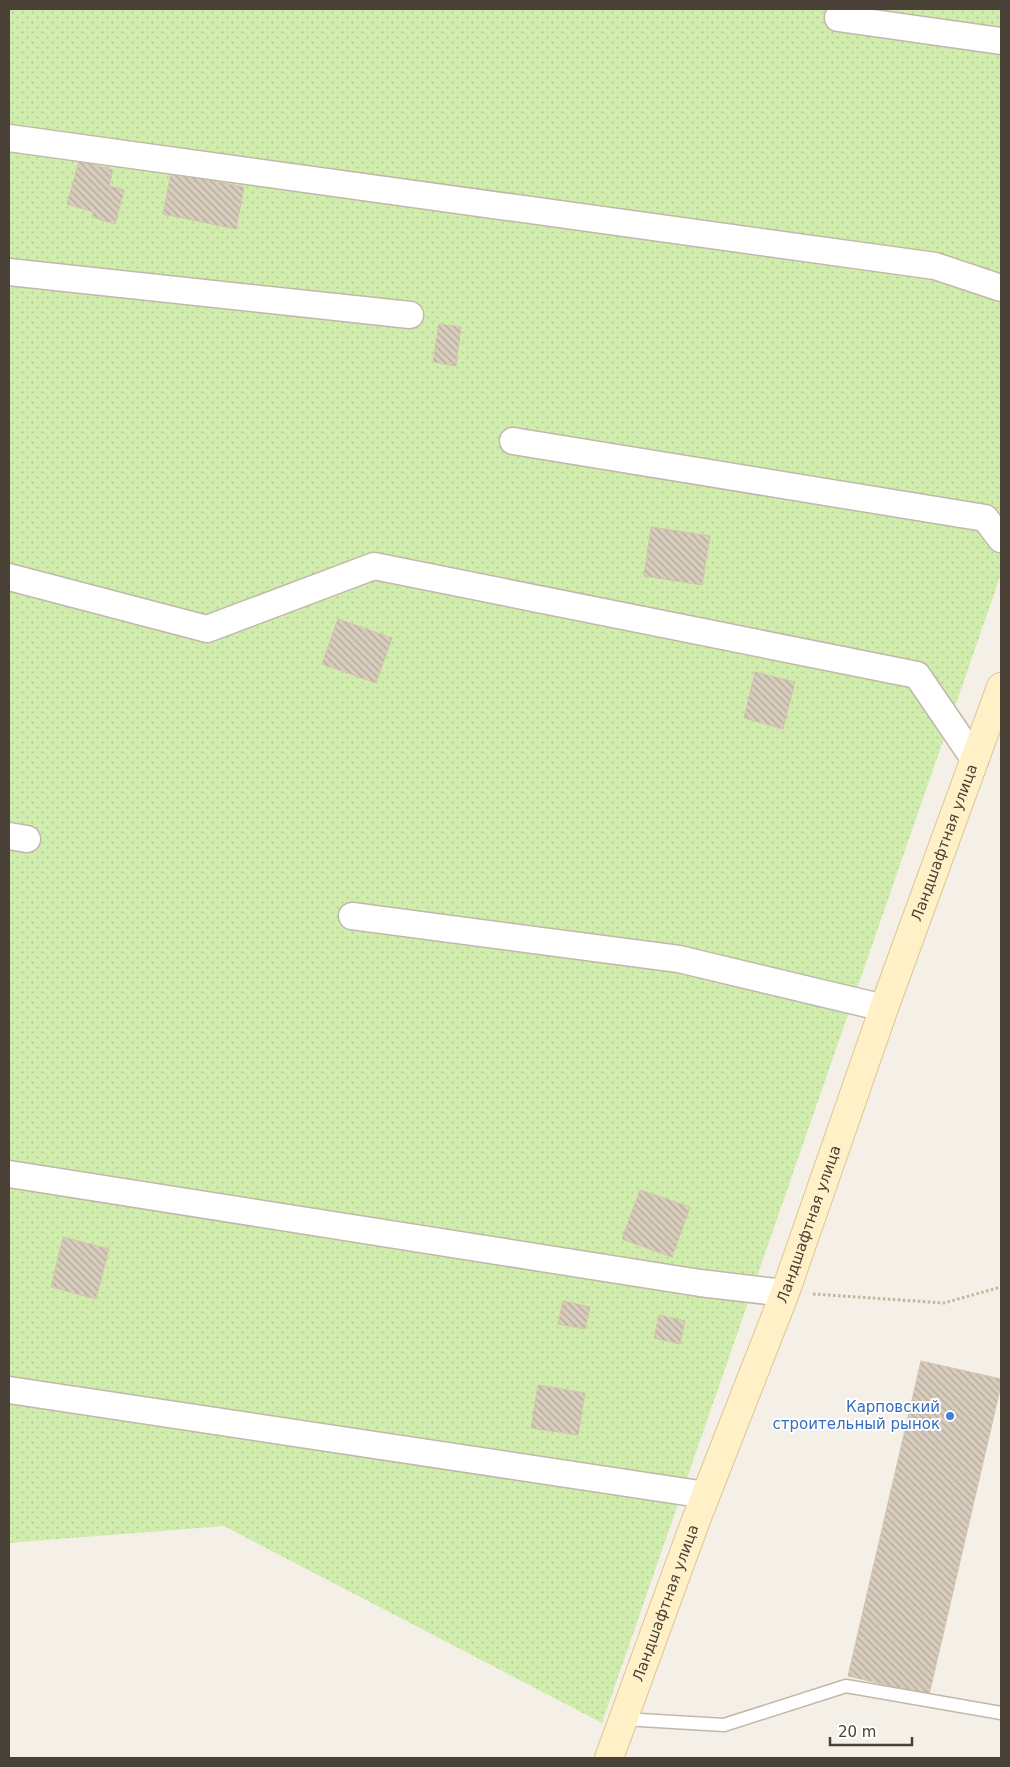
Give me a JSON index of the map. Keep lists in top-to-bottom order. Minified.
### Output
{"streets":{"street":["Ландшафтная улица"]},"places":["Карповский строительный рынок"],"scale_bar":"20 m"}
